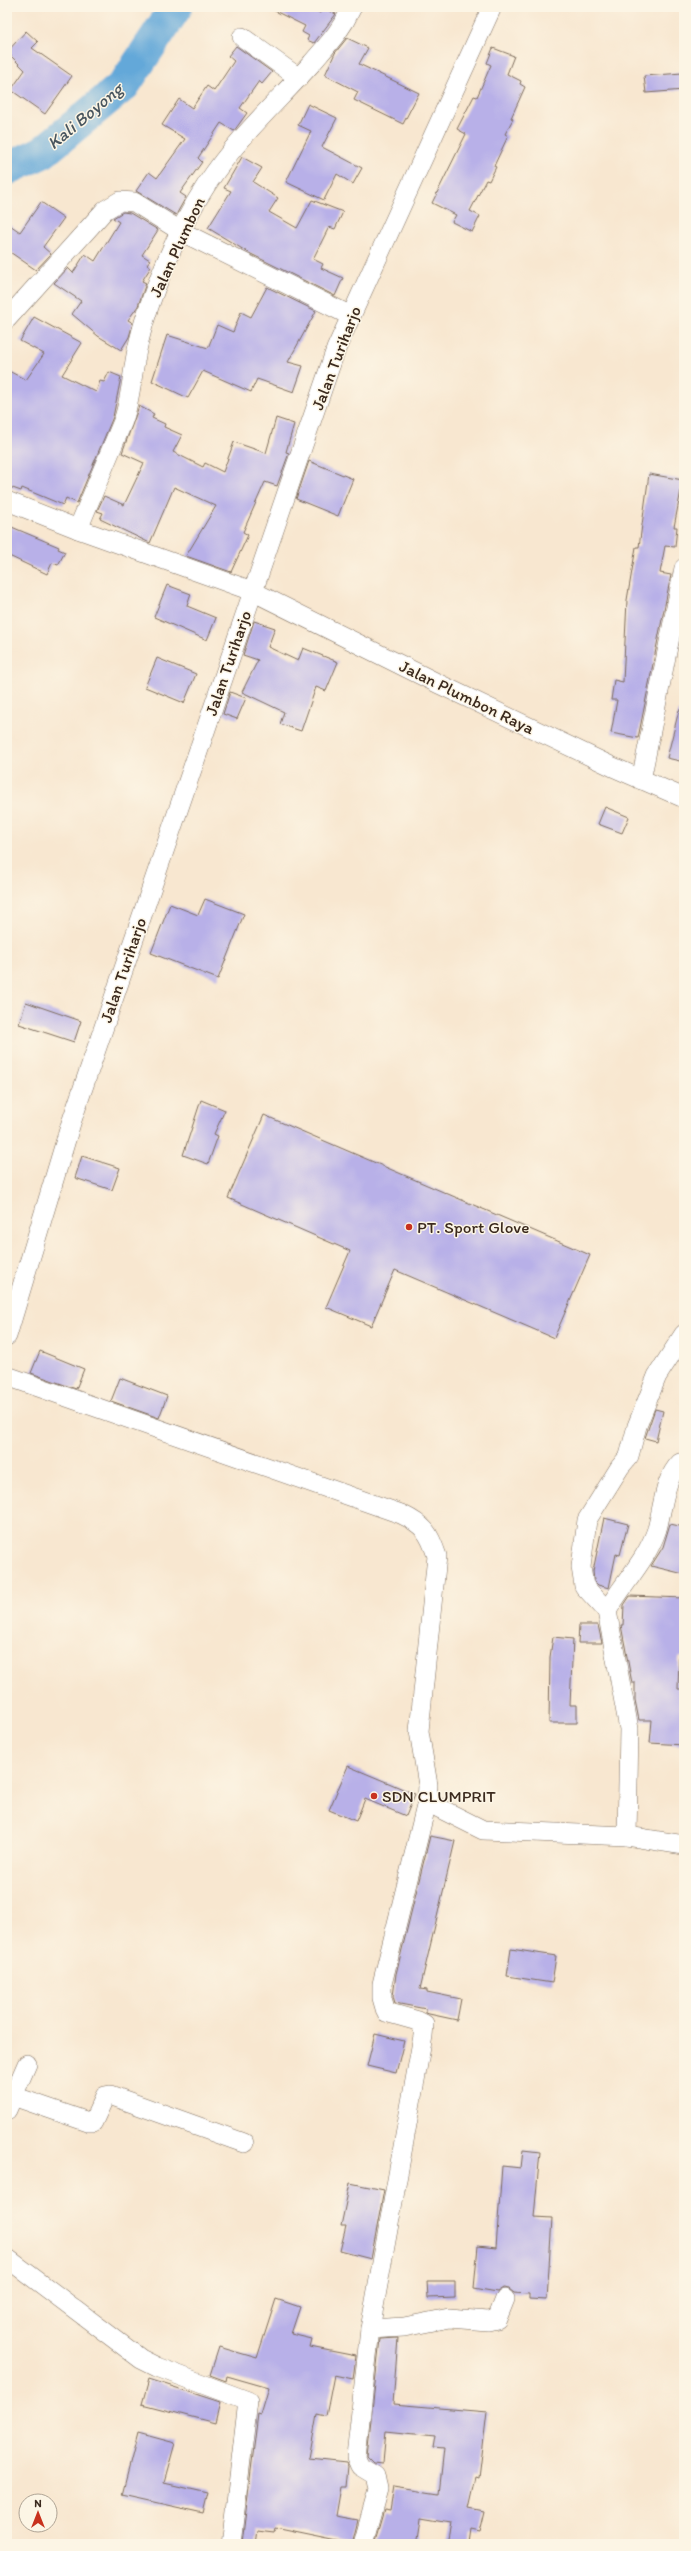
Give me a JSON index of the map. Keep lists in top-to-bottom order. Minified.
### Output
{"streets":{"street":["Jalan Plumbon","Jalan Turiharjo","Jalan Plumbon Raya"]},"crossings":[["Jalan Plumbon","Jalan Plumbon Raya"],["Jalan Turiharjo","Jalan Plumbon Raya"]],"water":["Kali Boyong"],"places":["PT. Sport Glove","SDN CLUMPRIT"],"north":"top"}
